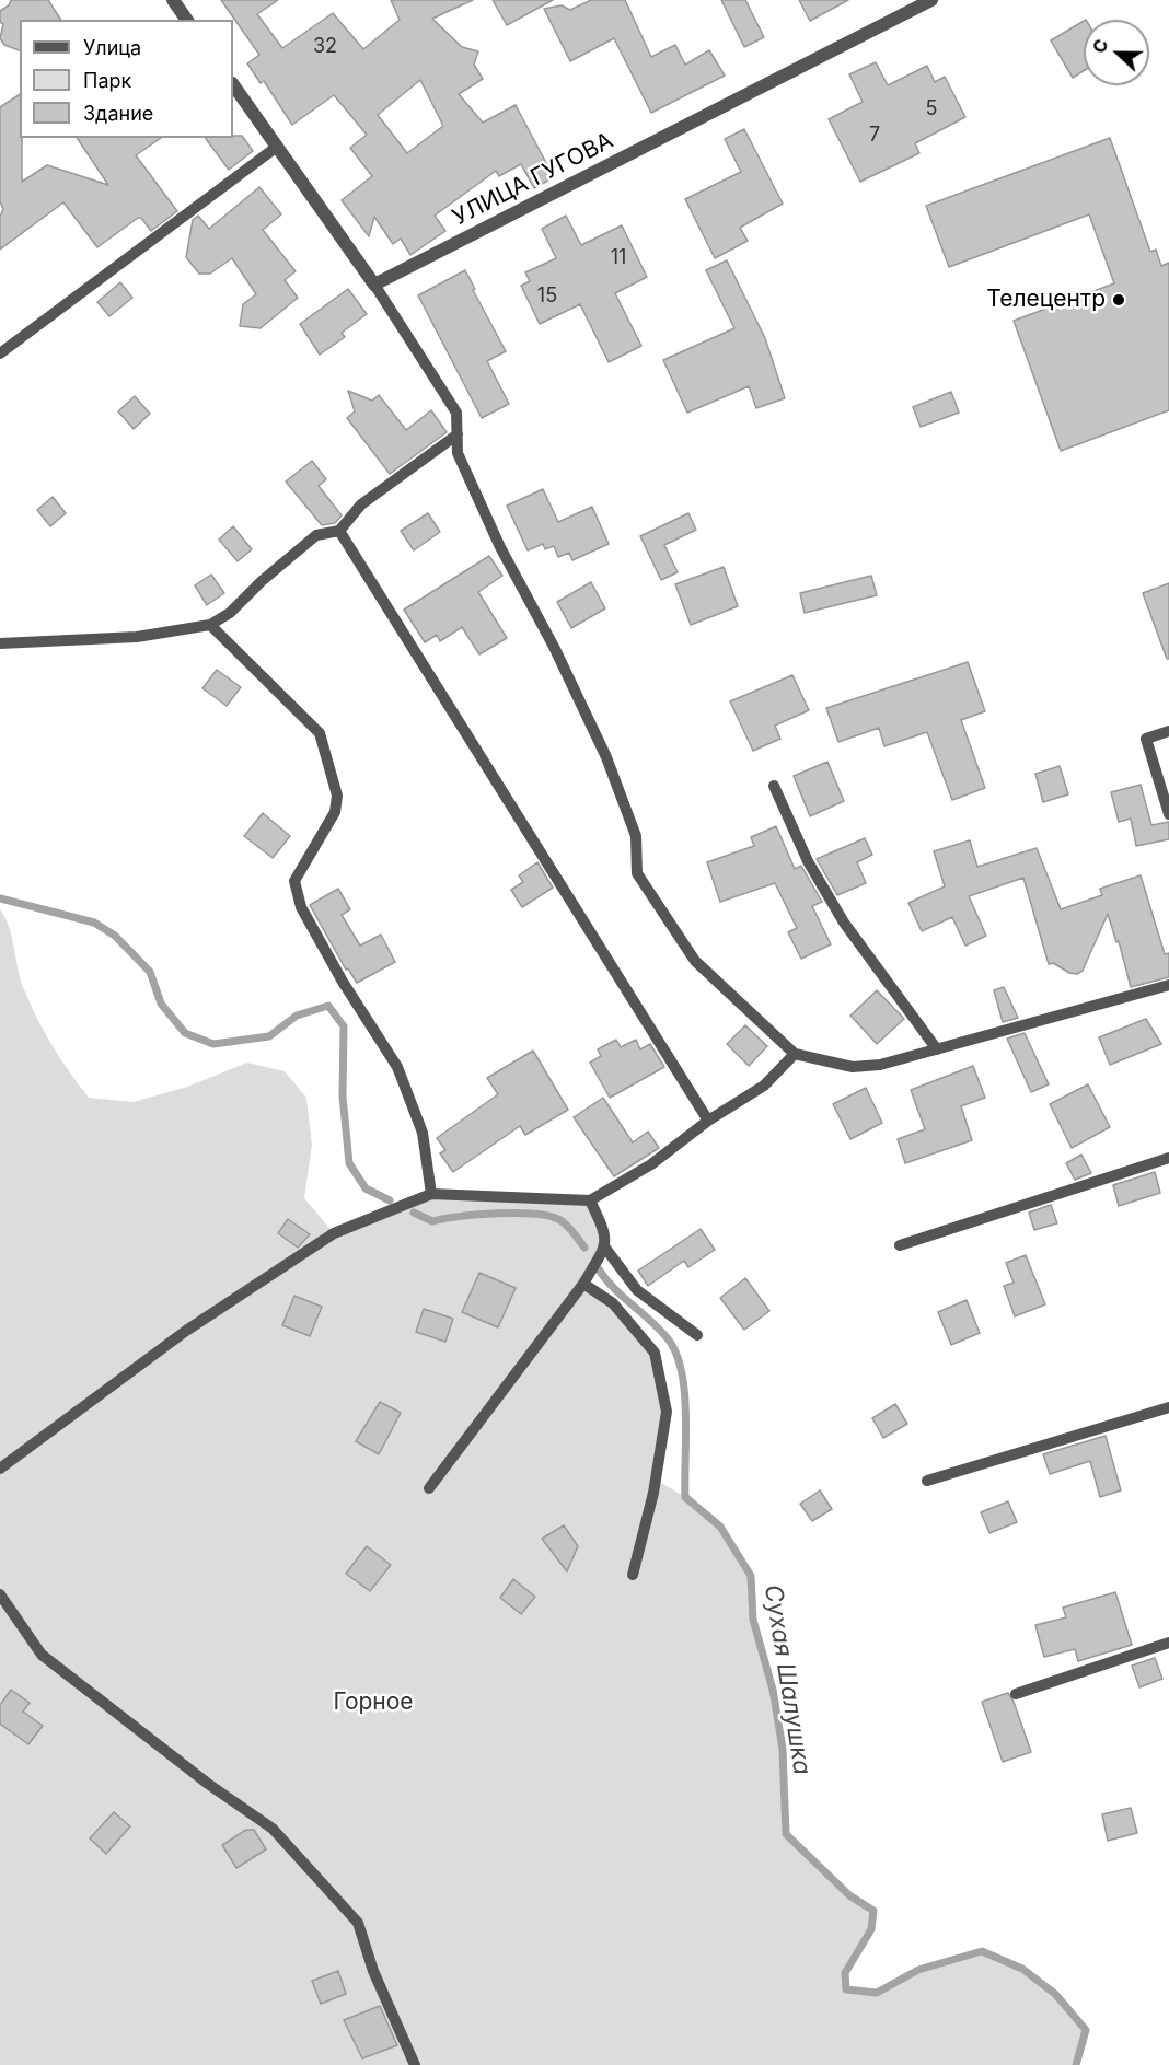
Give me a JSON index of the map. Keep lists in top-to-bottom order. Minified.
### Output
{"streets":{"street":["УЛИЦА ГУГОВА"]},"water":["Сухая Шалушка"],"parks":["Горное"],"places":["Телецентр"],"house_numbers":["32","5","7","11","15"],"legend":["Улица","Парк","Здание"],"north":"left"}
